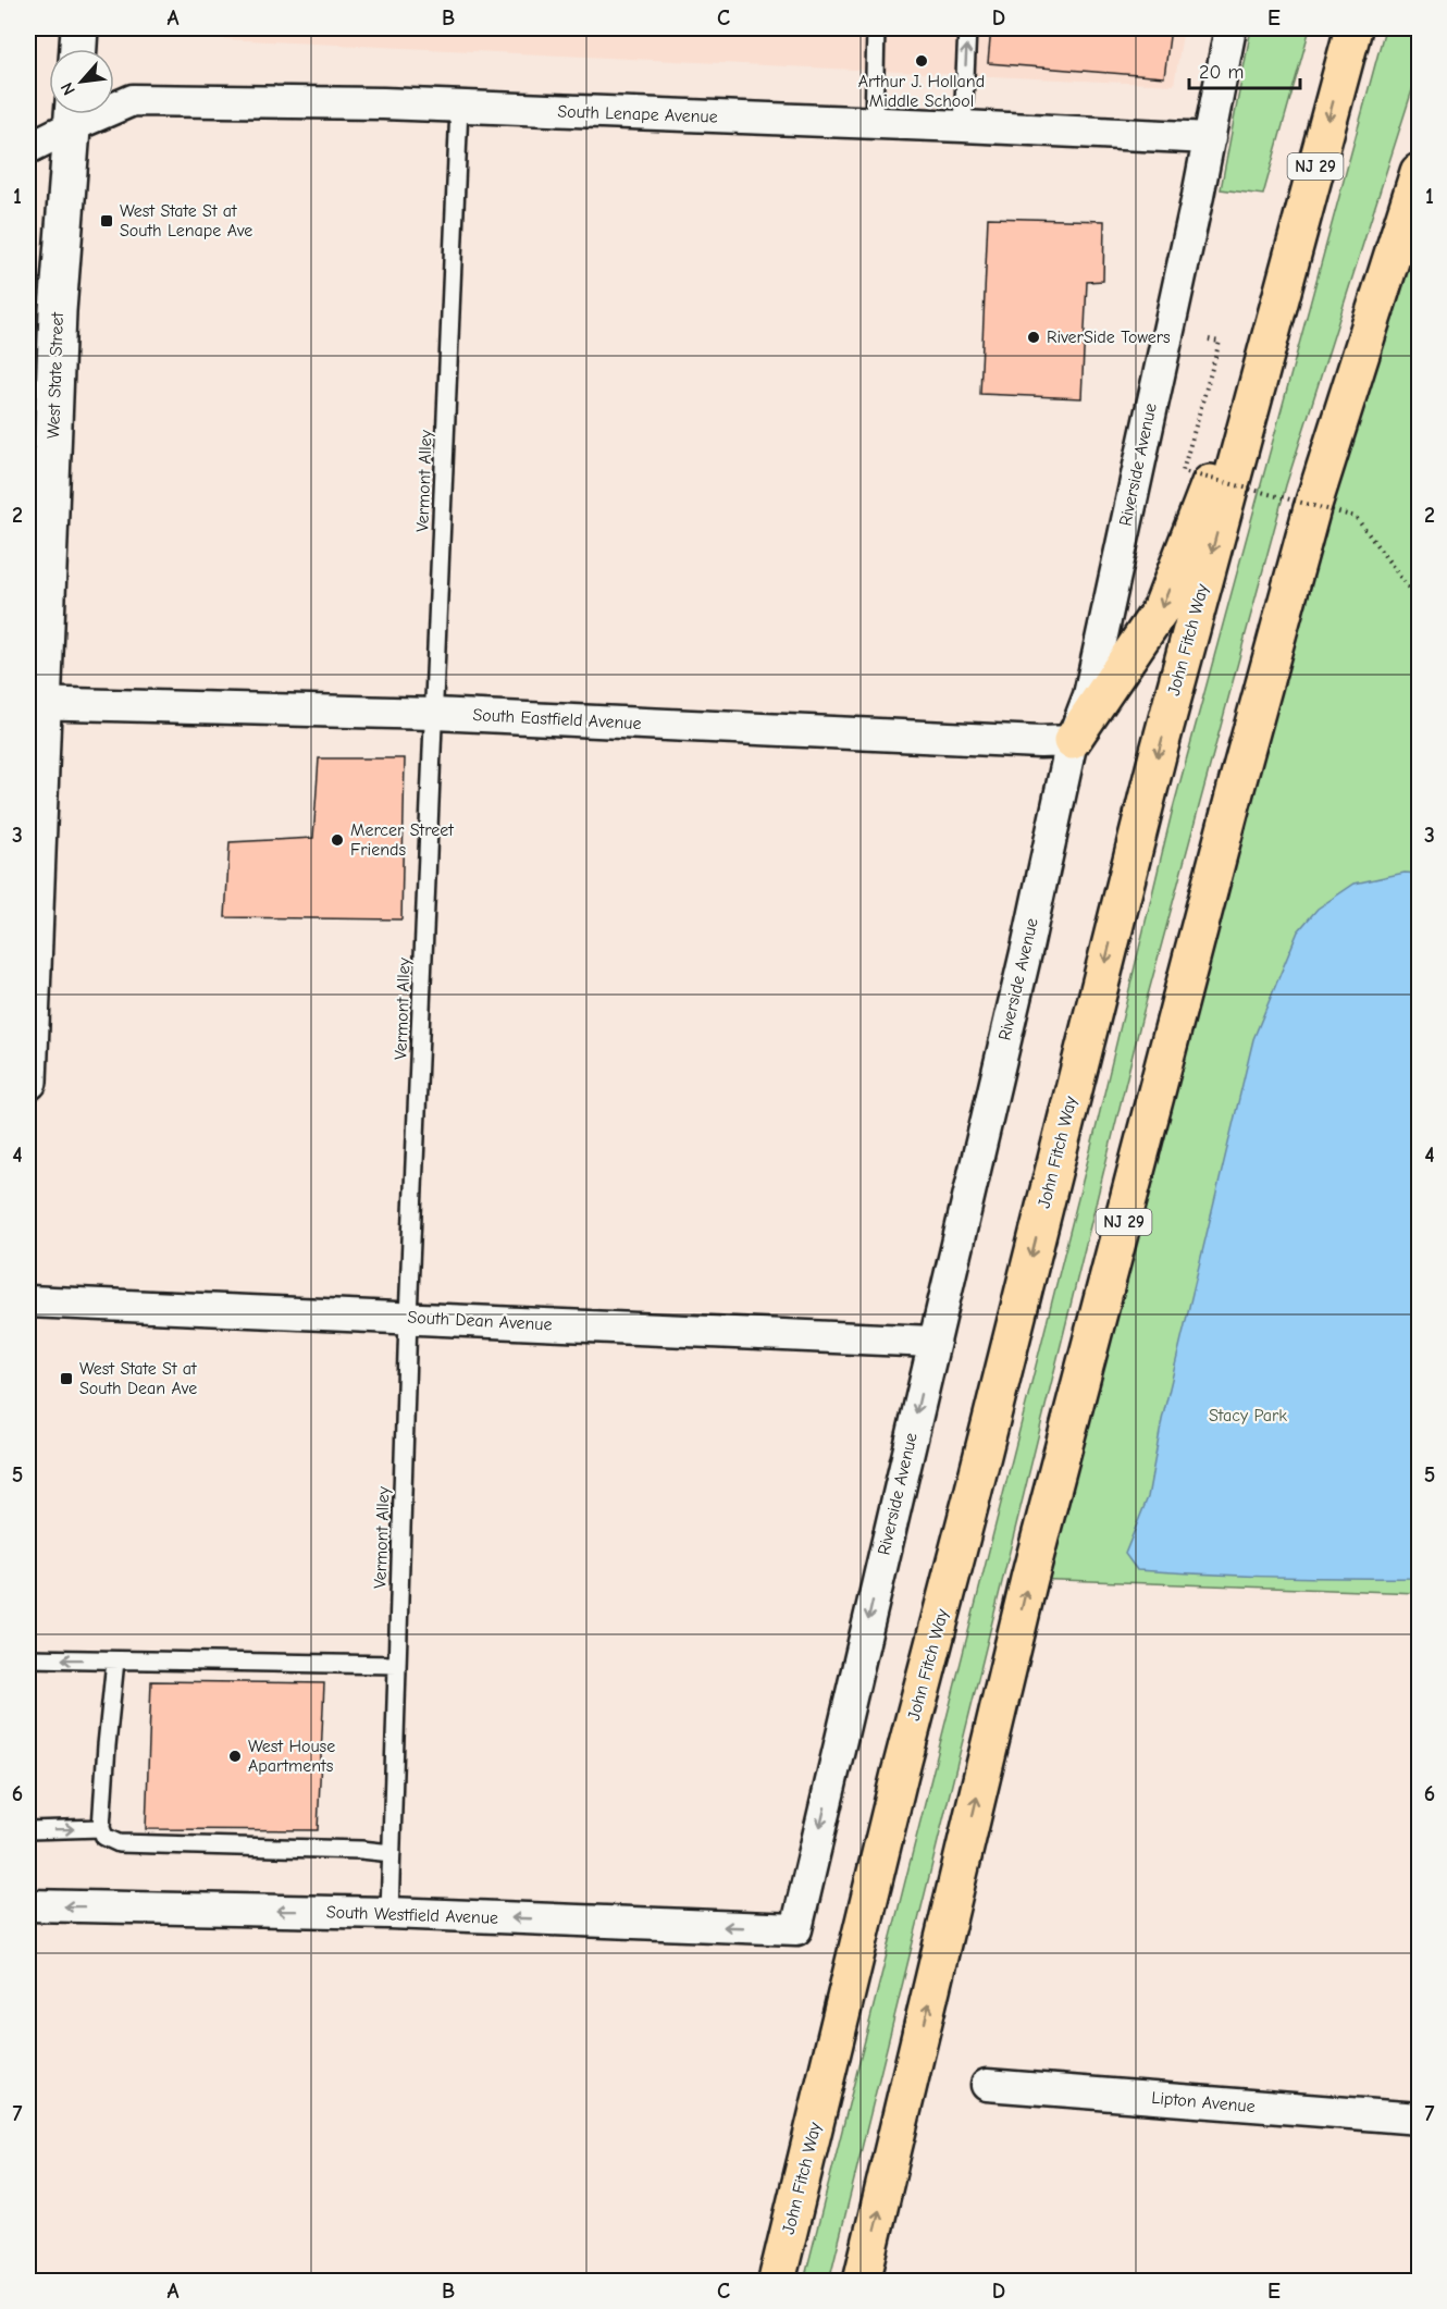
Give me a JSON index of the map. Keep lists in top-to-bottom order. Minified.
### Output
{"streets":{"highway":["NJ 29","John Fitch Way"],"main road":["West State Street"],"street":["South Lenape Avenue","Riverside Avenue","South Eastfield Avenue","South Dean Avenue","South Westfield Avenue","Lipton Avenue"],"lane":["Vermont Alley"]},"crossings":[["South Lenape Avenue","Riverside Avenue"],["South Lenape Avenue","Vermont Alley"],["West State Street","South Eastfield Avenue"],["Riverside Avenue","South Eastfield Avenue"],["Riverside Avenue","South Dean Avenue"],["Riverside Avenue","South Westfield Avenue"],["Vermont Alley","South Eastfield Avenue"],["Vermont Alley","South Dean Avenue"],["Vermont Alley","South Westfield Avenue"]],"one_way":["South Westfield Avenue"],"parks":["Stacy Park"],"places":{"other":["Arthur J. Holland Middle School","RiverSide Towers","Mercer Street Friends","West House Apartments"],"transit":["West State St at South Lenape Ave","West State St at South Dean Ave"]},"scale_bar":"20 m","north":"bottom left","grid":{"columns":["A","B","C","D","E"],"rows":["1","2","3","4","5","6","7"]}}
